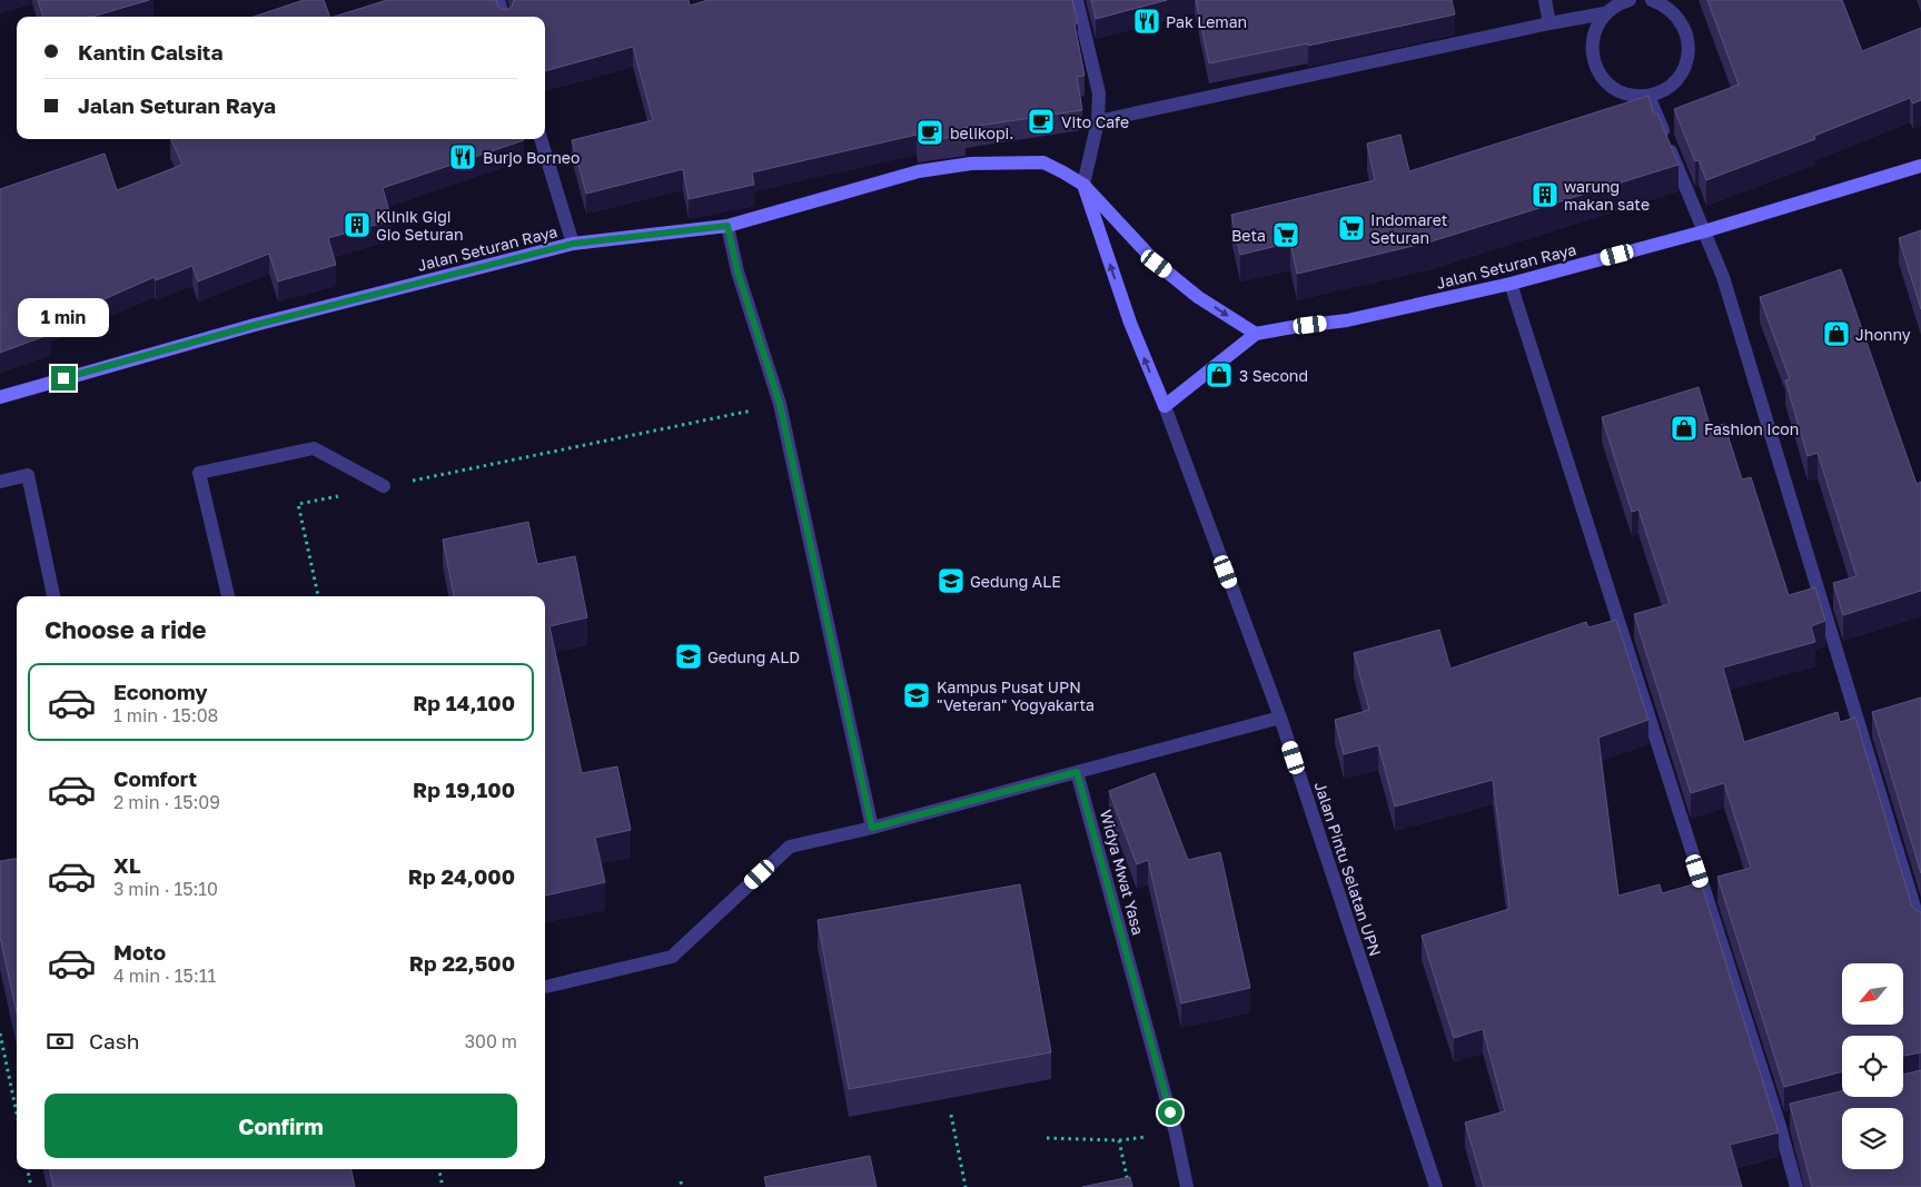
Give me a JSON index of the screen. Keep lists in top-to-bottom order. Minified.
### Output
{"streets":{"main road":["Jalan Seturan Raya"],"street":["Jalan Pintu Selatan UPN","Widya Mwat Yasa"]},"crossings":[["Jalan Seturan Raya","Jalan Pintu Selatan UPN"]],"places":{"restaurant":["Pak Leman","Burjo Borneo"],"cafe":["Vito Cafe","belikopi."],"building":["warung makan sate","Klinik Gigi Gio Seturan"],"supermarket":["Indomaret Seturan","Beta"],"shop":["Jhonny","3 Second","Fashion Icon"],"school or university":["Gedung ALE","Gedung ALD","Kampus Pusat UPN \"Veteran\" Yogyakarta"]},"north":"bottom left","page":{"banner":["Kantin Calsita","Jalan Seturan Raya"],"bubble":"1 min","heading":"Choose a ride","list":[{"name":"Economy","note":"1 min · 15:08","value":"Rp 14,100"},{"name":"Comfort","note":"2 min · 15:09","value":"Rp 19,100"},{"name":"XL","note":"3 min · 15:10","value":"Rp 24,000"},{"name":"Moto","note":"4 min · 15:11","value":"Rp 22,500"}],"pay":["Cash","300 m"],"buttons":"Confirm"}}
